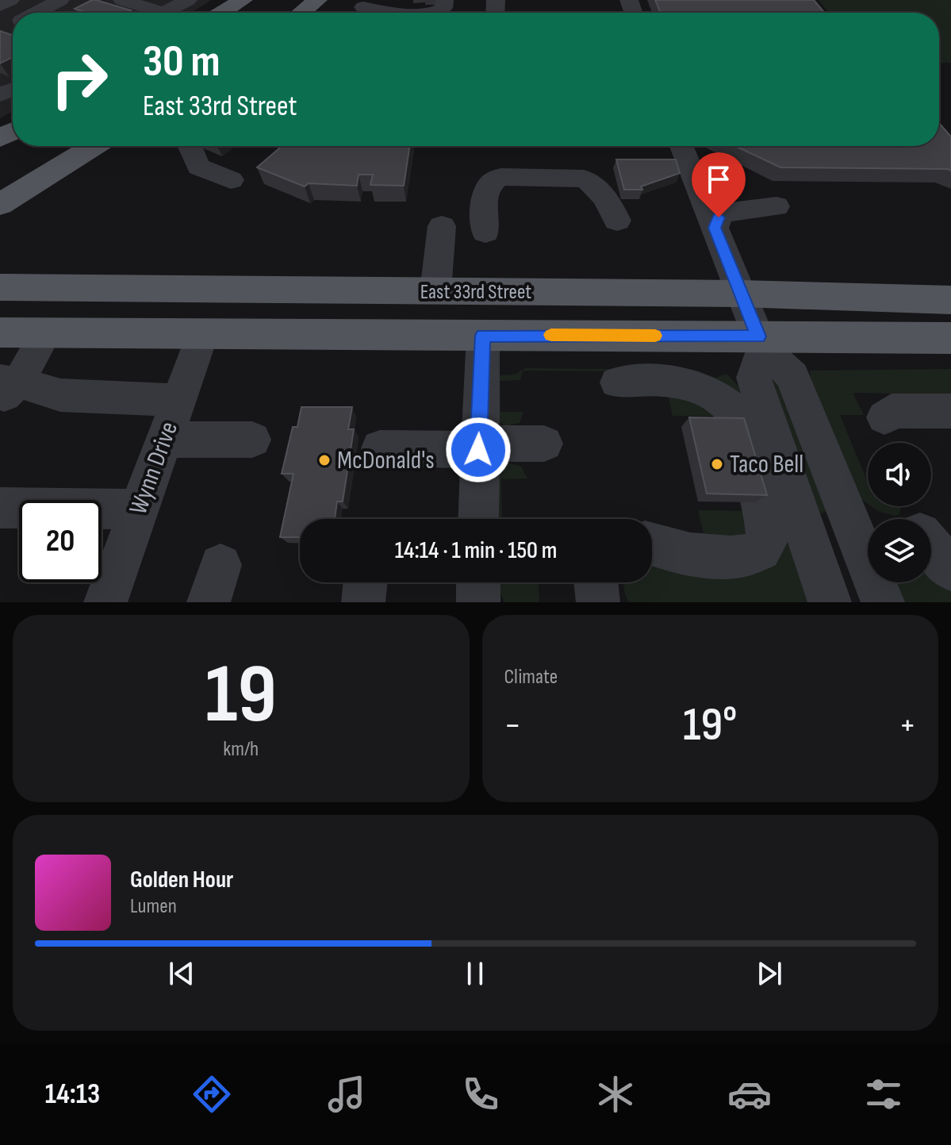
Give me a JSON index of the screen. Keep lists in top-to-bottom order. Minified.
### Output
{"streets":{"main road":["East 33rd Street"],"street":["Wynn Drive"]},"crossings":[["East 33rd Street","Wynn Drive"]],"places":["McDonald's","Taco Bell"],"page":{"turn":["30 m","East 33rd Street"],"limit":"20","trip":"14:14 · 1 min · 150 m","tile":[["19","km/h"],"Climate"],"heat":["−","19°","+"],"song":["Golden Hour","Lumen"],"tabs":"14:13"}}
